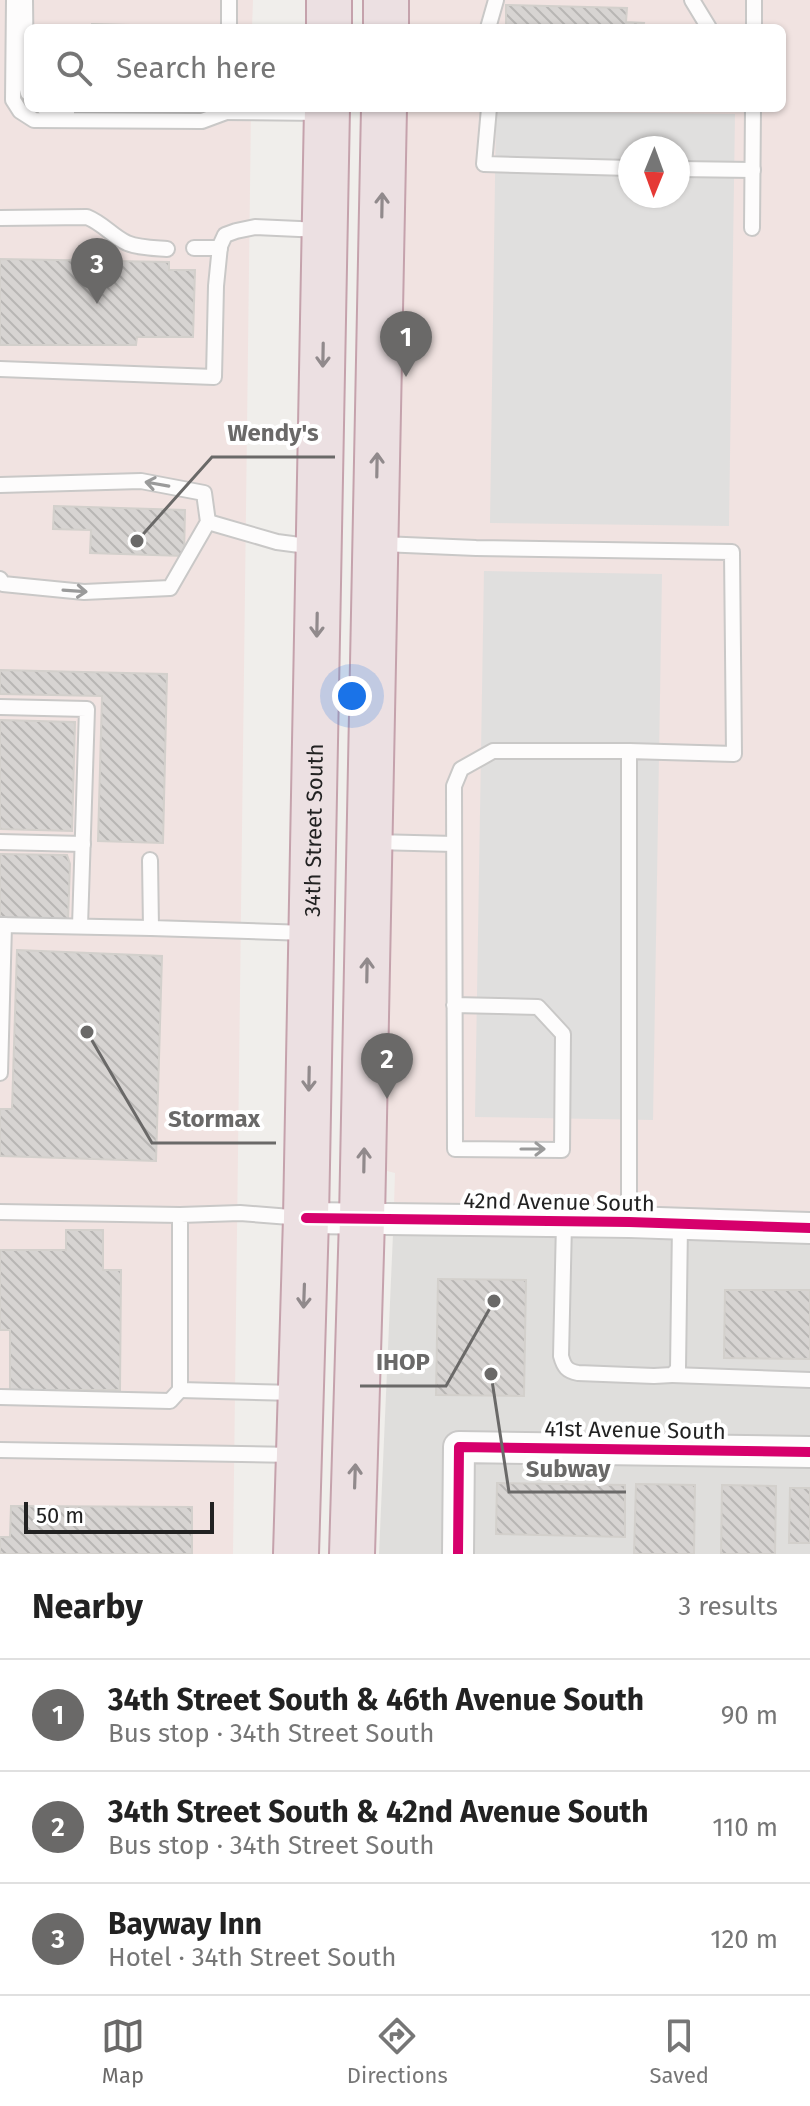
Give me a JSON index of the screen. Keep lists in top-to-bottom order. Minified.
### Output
{"streets":{"highway":["34th Street South"],"street":["42nd Avenue South","41st Avenue South"]},"crossings":[["34th Street South","42nd Avenue South"]],"places":["Wendy's","Stormax","IHOP","Subway"],"scale_bar":"50 m","north":"bottom","page":{"search":"Search here","pins":["3","1","2"],"scale":"50 m","heading":["Nearby","3 results"],"list":[{"mark":"1","name":"34th Street South & 46th Avenue South","note":"Bus stop · 34th Street South","value":"90 m"},{"mark":"2","name":"34th Street South & 42nd Avenue South","note":"Bus stop · 34th Street South","value":"110 m"},{"mark":"3","name":"Bayway Inn","note":"Hotel · 34th Street South","value":"120 m"}],"nav":["Map","Directions","Saved"]}}
